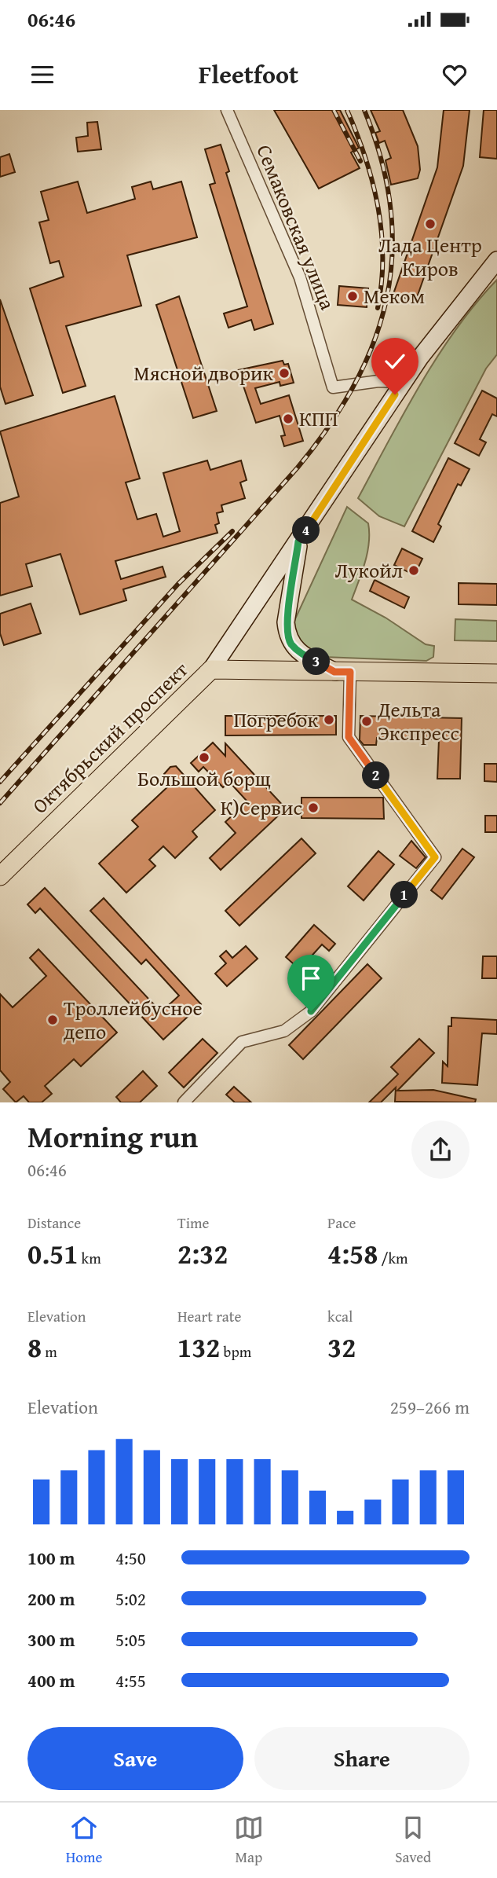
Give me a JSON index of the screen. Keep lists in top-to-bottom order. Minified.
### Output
{"streets":{"main road":["Октябрьский проспект"],"street":["Семаковская улица"]},"places":["Лада Центр Киров","Меком","Мясной дворик","КПП","Лукойл","Погребок","Дельта Экспресс","Большой борщ","К)Сервис","Троллейбусное депо"],"page":{"status":"06:46","header":"Fleetfoot","pins":["4","3","2","1"],"heading":["Morning run","06:46"],"stats":[["Distance","0.51 km"],["Time","2:32"],["Pace","4:58 /km"],["Elevation","8 m"],["Heart rate","132 bpm"],["kcal","32"]],"chart":["Elevation","259–266 m"],"list":[{"name":"100 m","note":"4:50"},{"name":"200 m","note":"5:02"},{"name":"300 m","note":"5:05"},{"name":"400 m","note":"4:55"}],"buttons":["Save","Share"],"tabs":["Home","Map","Saved"]}}
